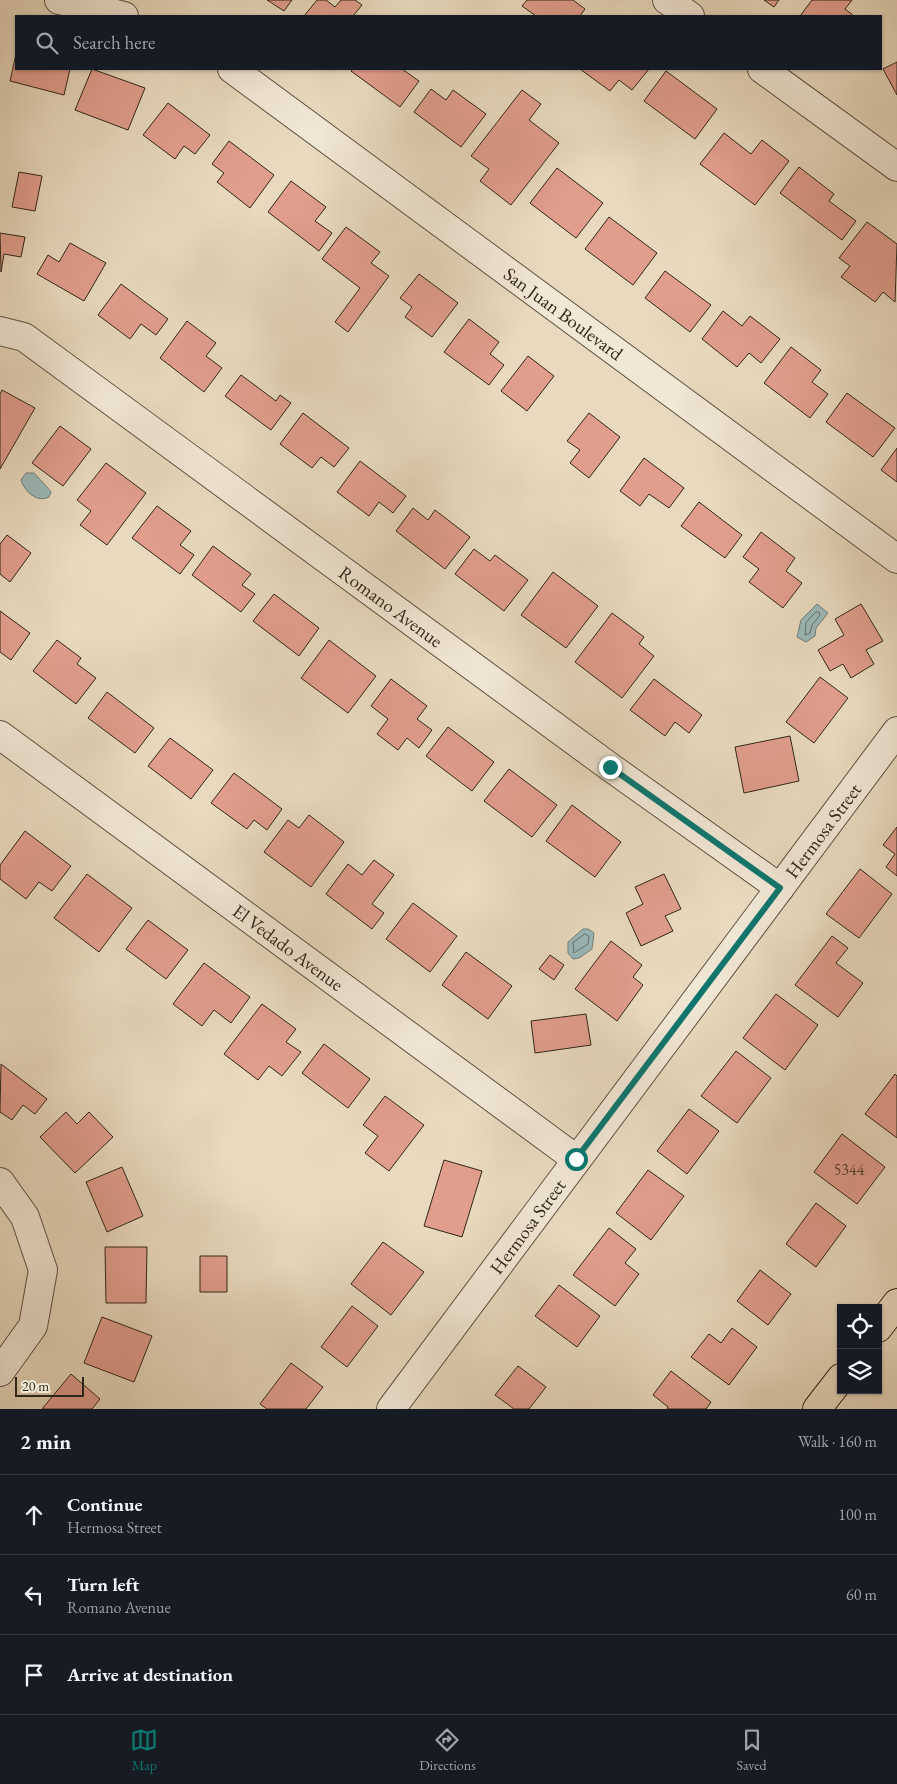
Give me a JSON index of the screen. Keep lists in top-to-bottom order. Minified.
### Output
{"streets":{"street":["San Juan Boulevard","Romano Avenue","Hermosa Street","El Vedado Avenue"]},"crossings":[["Romano Avenue","Hermosa Street"],["Hermosa Street","El Vedado Avenue"]],"house_numbers":["5344"],"scale_bar":"20 m","page":{"search":"Search here","scale":"20 m","heading":["2 min","Walk · 160 m"],"list":[["Continue","Hermosa Street","100 m"],["Turn left","Romano Avenue","60 m"],"Arrive at destination"],"nav":["Map","Directions","Saved"]}}
